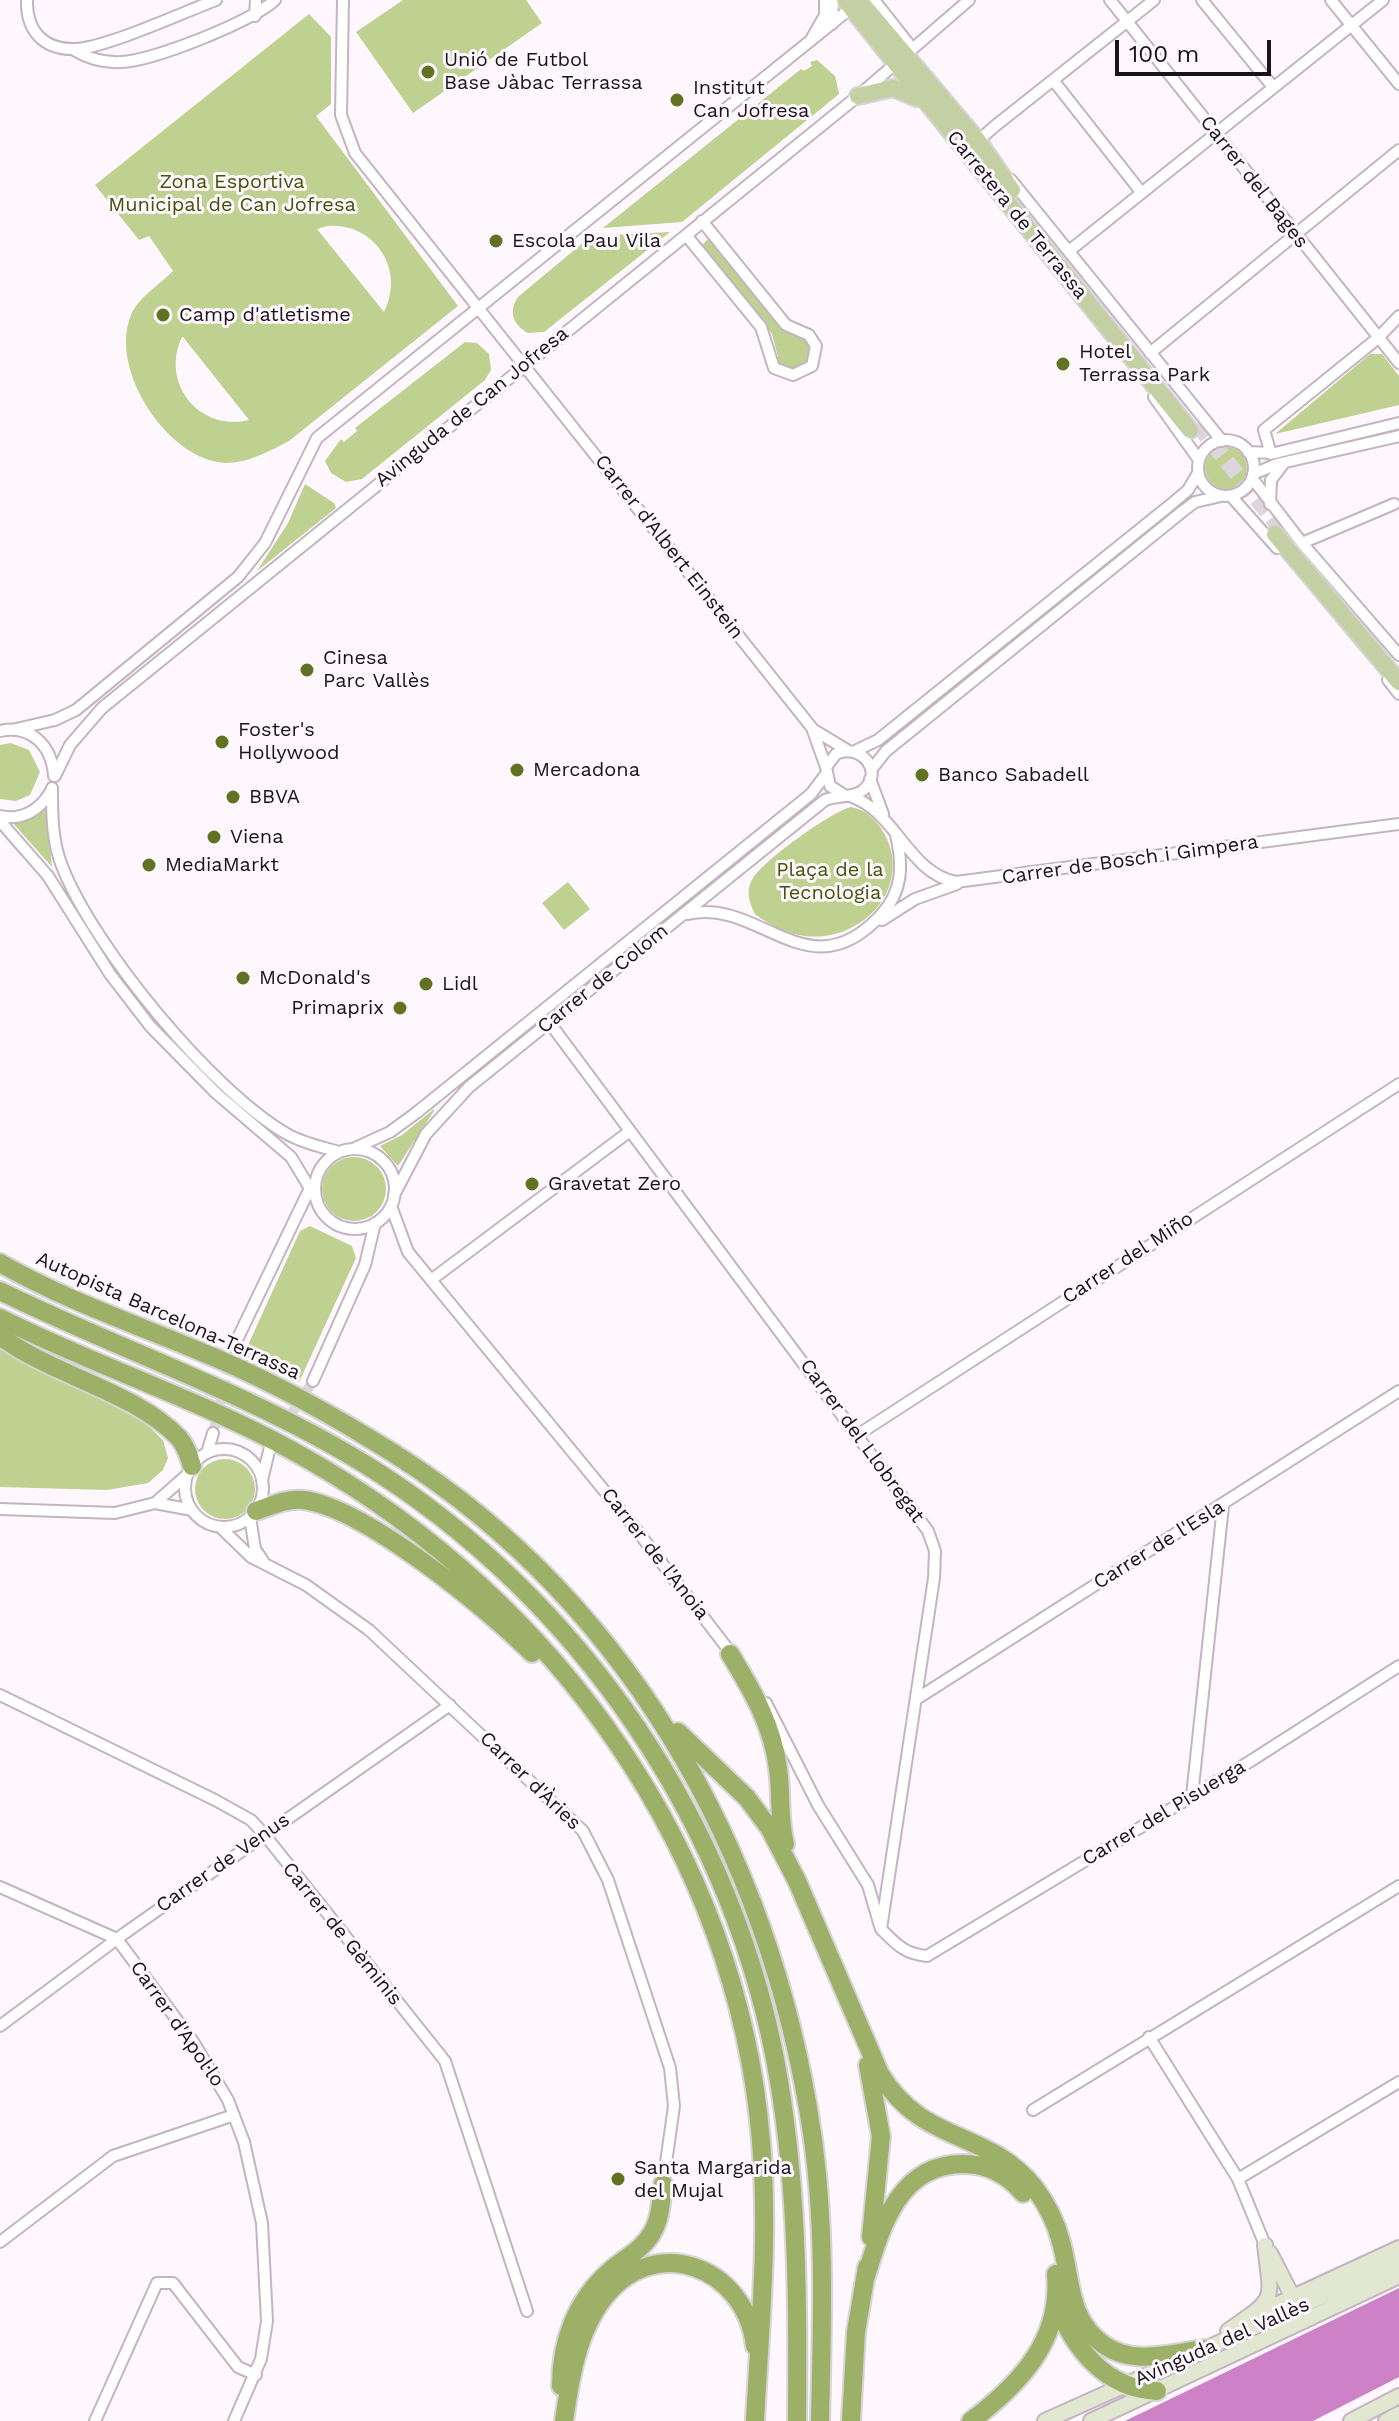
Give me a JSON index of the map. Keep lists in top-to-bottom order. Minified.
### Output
{"streets":{"highway":["Autopista Barcelona-Terrassa"],"main road":["Carretera de Terrassa","Avinguda del Vallès"],"street":["Carrer del Bages","Avinguda de Can Jofresa","Carrer d'Albert Einstein","Carrer de Bosch i Gimpera","Carrer de Colom","Carrer del Miño","Carrer del Llobregat","Carrer de l'Esla","Carrer de l'Anoia","Carrer d'Àries","Carrer del Pisuerga","Carrer de Venus","Carrer de Gèminis","Carrer d'Apol·lo"]},"crossings":[["Carretera de Terrassa","Avinguda de Can Jofresa"],["Avinguda de Can Jofresa","Carrer d'Albert Einstein"],["Carrer d'Albert Einstein","Carrer de Bosch i Gimpera"],["Carrer d'Albert Einstein","Carrer de Colom"],["Carrer de Bosch i Gimpera","Carrer de Colom"],["Carrer de Colom","Carrer del Llobregat"],["Carrer de Colom","Carrer de l'Anoia"],["Carrer del Miño","Carrer del Llobregat"],["Carrer del Llobregat","Carrer de l'Esla"],["Carrer del Llobregat","Carrer de l'Anoia"],["Carrer del Llobregat","Carrer del Pisuerga"],["Carrer de l'Anoia","Carrer del Pisuerga"],["Carrer d'Àries","Carrer de Venus"],["Carrer de Venus","Carrer de Gèminis"],["Carrer de Venus","Carrer d'Apol·lo"]],"parks":["Zona Esportiva Municipal de Can Jofresa","Plaça de la Tecnologia"],"places":["Unió de Futbol Base Jàbac Terrassa","Institut Can Jofresa","Escola Pau Vila","Camp d'atletisme","Hotel Terrassa Park","Cinesa Parc Vallès","Foster's Hollywood","Mercadona","Banco Sabadell","BBVA","Viena","MediaMarkt","McDonald's","Lidl","Primaprix","Gravetat Zero","Santa Margarida del Mujal"],"scale_bar":"100 m"}
